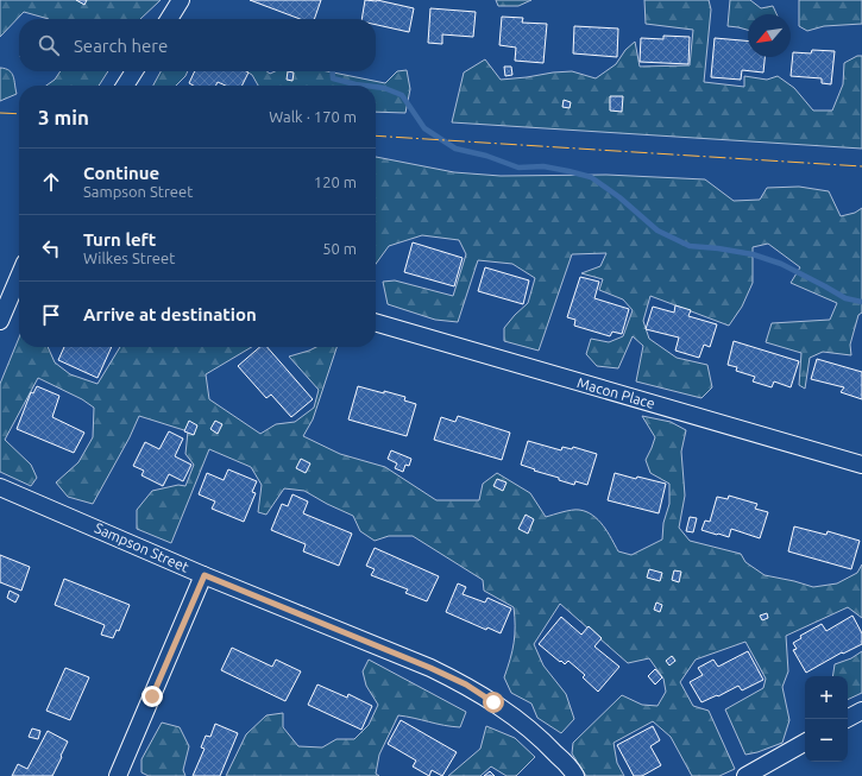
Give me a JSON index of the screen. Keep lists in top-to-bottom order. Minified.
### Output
{"streets":{"street":["Macon Place","Sampson Street"]},"north":"bottom left","page":{"search":"Search here","heading":["3 min","Walk · 170 m"],"list":[["Continue","Sampson Street","120 m"],["Turn left","Wilkes Street","50 m"],"Arrive at destination"],"map_buttons":["+","−"]}}
